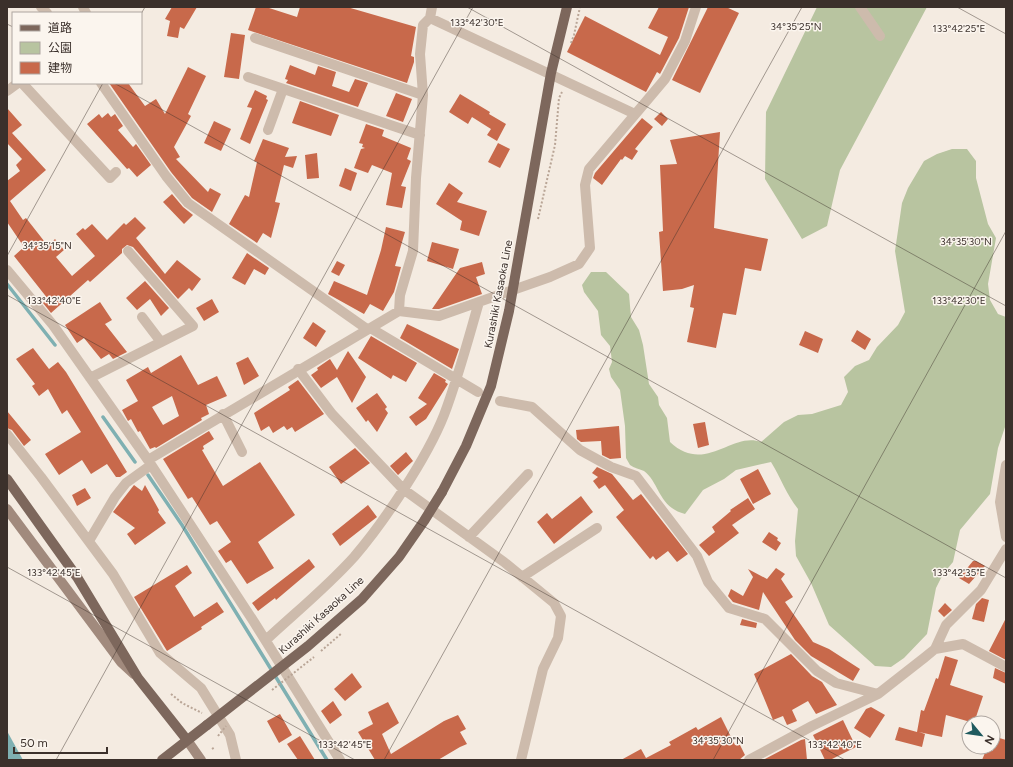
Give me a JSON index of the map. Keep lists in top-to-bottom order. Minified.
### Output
{"streets":{"main road":["Kurashiki Kasaoka Line"]},"legend":["道路","公園","建物"],"scale_bar":"50 m","north":"bottom right","coordinates":["133°42'30\"E","34°35'25\"N","133°42'25\"E","34°35'30\"N","34°35'15\"N","133°42'40\"E","133°42'35\"E","133°42'45\"E"]}
